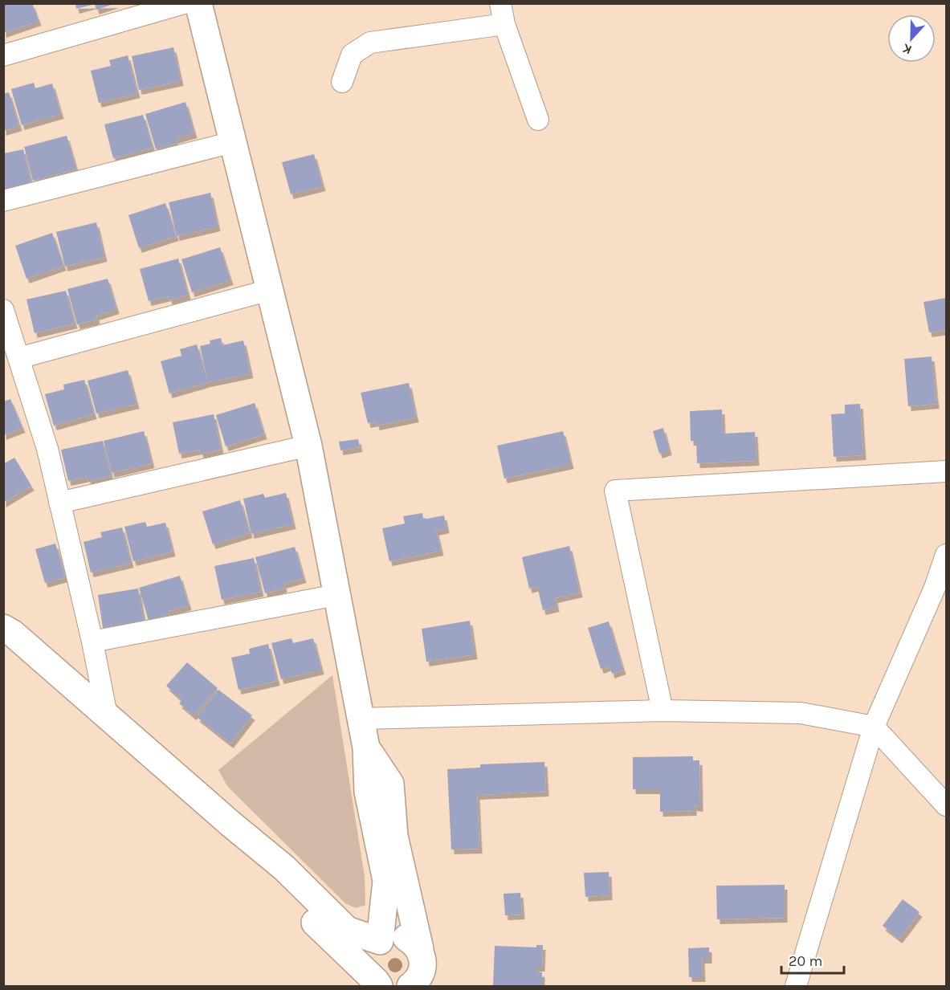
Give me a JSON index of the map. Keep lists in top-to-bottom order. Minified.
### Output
{"scale_bar":"20 m","north":"bottom"}
